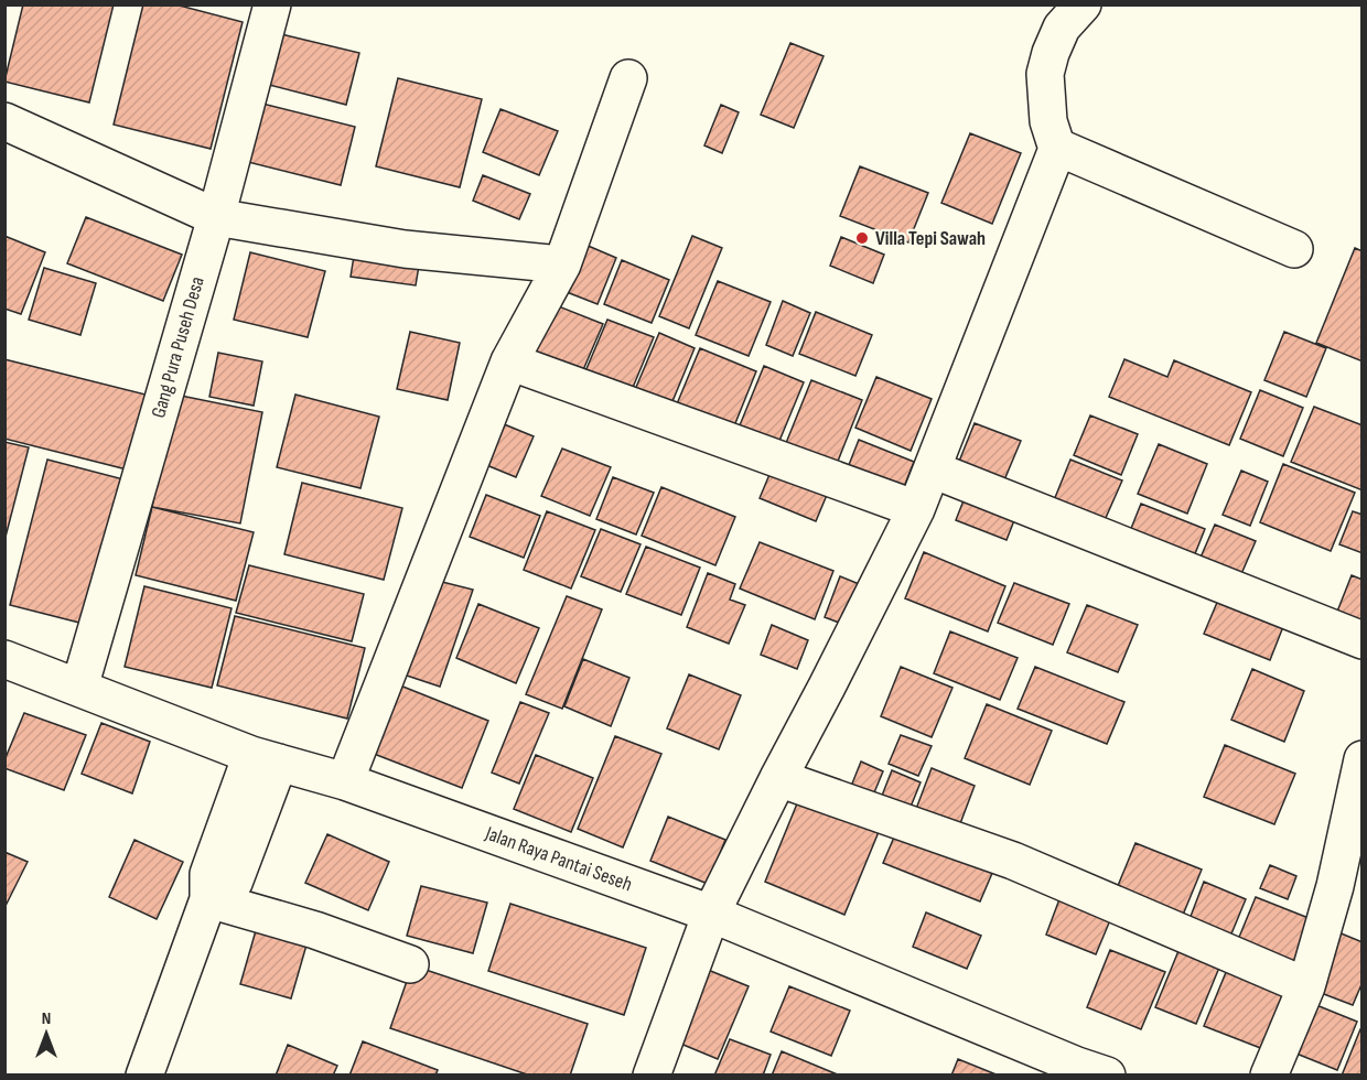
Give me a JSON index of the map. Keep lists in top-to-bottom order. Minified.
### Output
{"streets":{"street":["Gang Pura Puseh Desa","Jalan Raya Pantai Seseh"]},"crossings":[["Gang Pura Puseh Desa","Jalan Raya Pantai Seseh"]],"places":["Villa Tepi Sawah"],"north":"top"}
